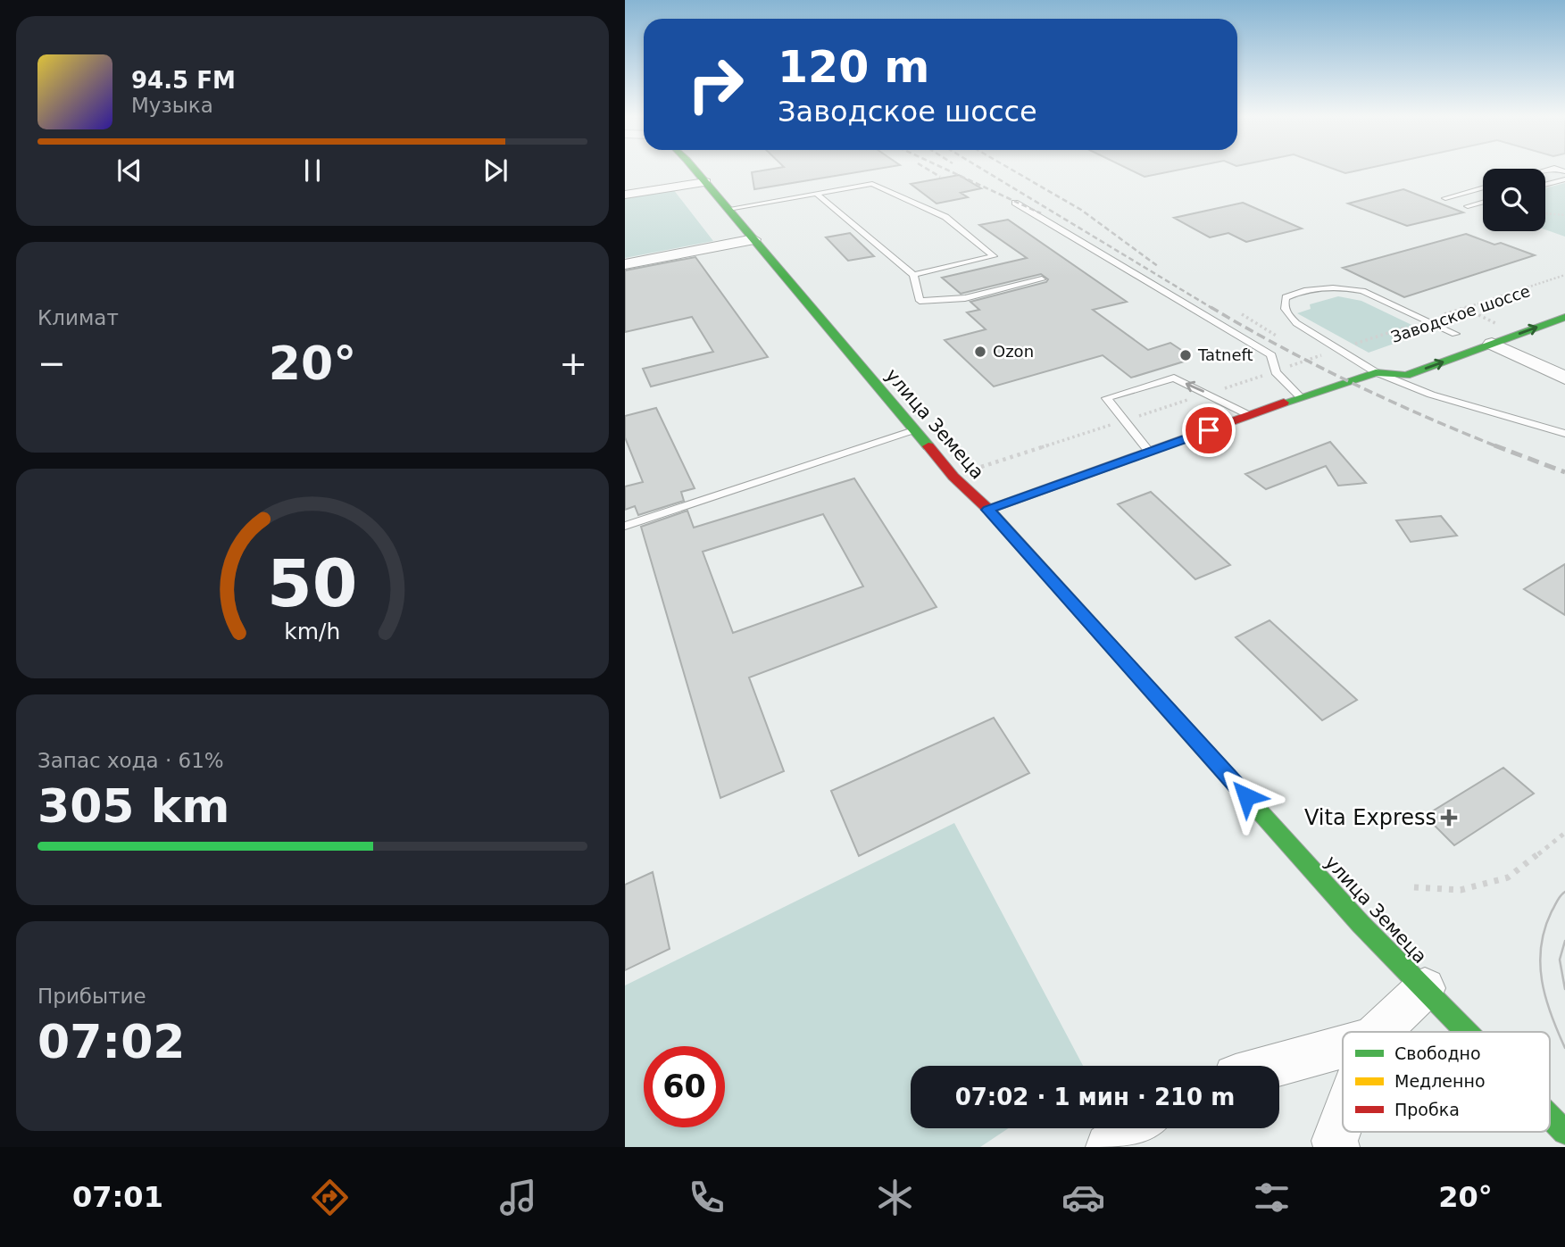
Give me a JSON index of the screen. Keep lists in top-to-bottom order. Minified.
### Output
{"streets":{"main road":["Заводское шоссе","улица Земеца"]},"crossings":[["Заводское шоссе","улица Земеца"]],"places":{"other":["Ozon","Tatneft"],"health":["Vita Express"]},"legend":["Свободно","Медленно","Пробка"],"page":{"turn":["120 m","Заводское шоссе"],"song":["94.5 FM","Музыка"],"tile":["Климат",["Запас хода · 61%","305 km"],["Прибытие","07:02"]],"heat":["−","20°","+"],"limit":"60","trip":"07:02 · 1 мин · 210 m","tabs":["07:01","20°"],"gauge":["50","km/h"]}}
